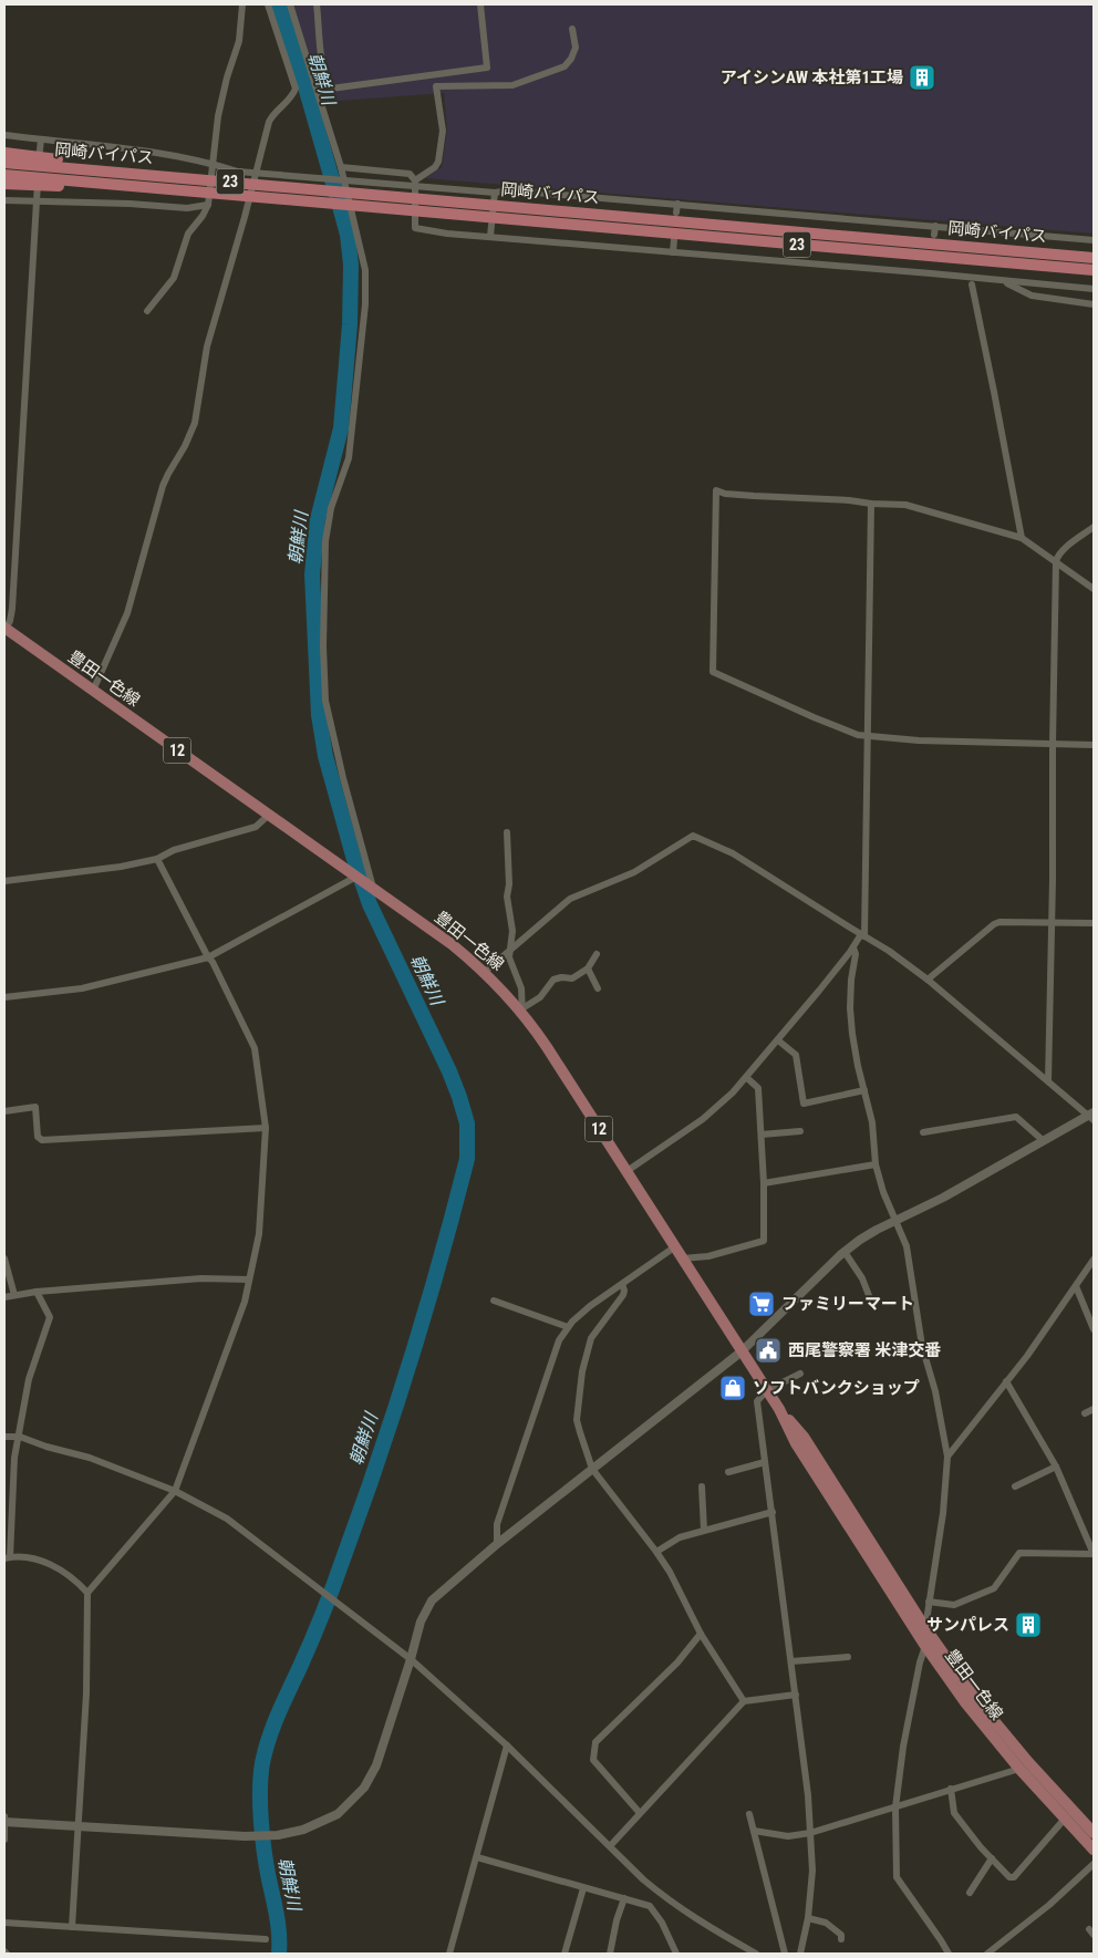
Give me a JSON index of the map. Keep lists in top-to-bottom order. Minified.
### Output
{"streets":{"highway":["岡崎バイパス","23"],"main road":["豊田一色線","12"]},"crossings":[["岡崎バイパス","23"]],"water":["朝鮮川"],"places":{"building":["アイシンAW 本社第1工場","サンパレス"],"supermarket":["ファミリーマート"],"public building":["西尾警察署 米津交番"],"shop":["ソフトバンクショップ"]}}
